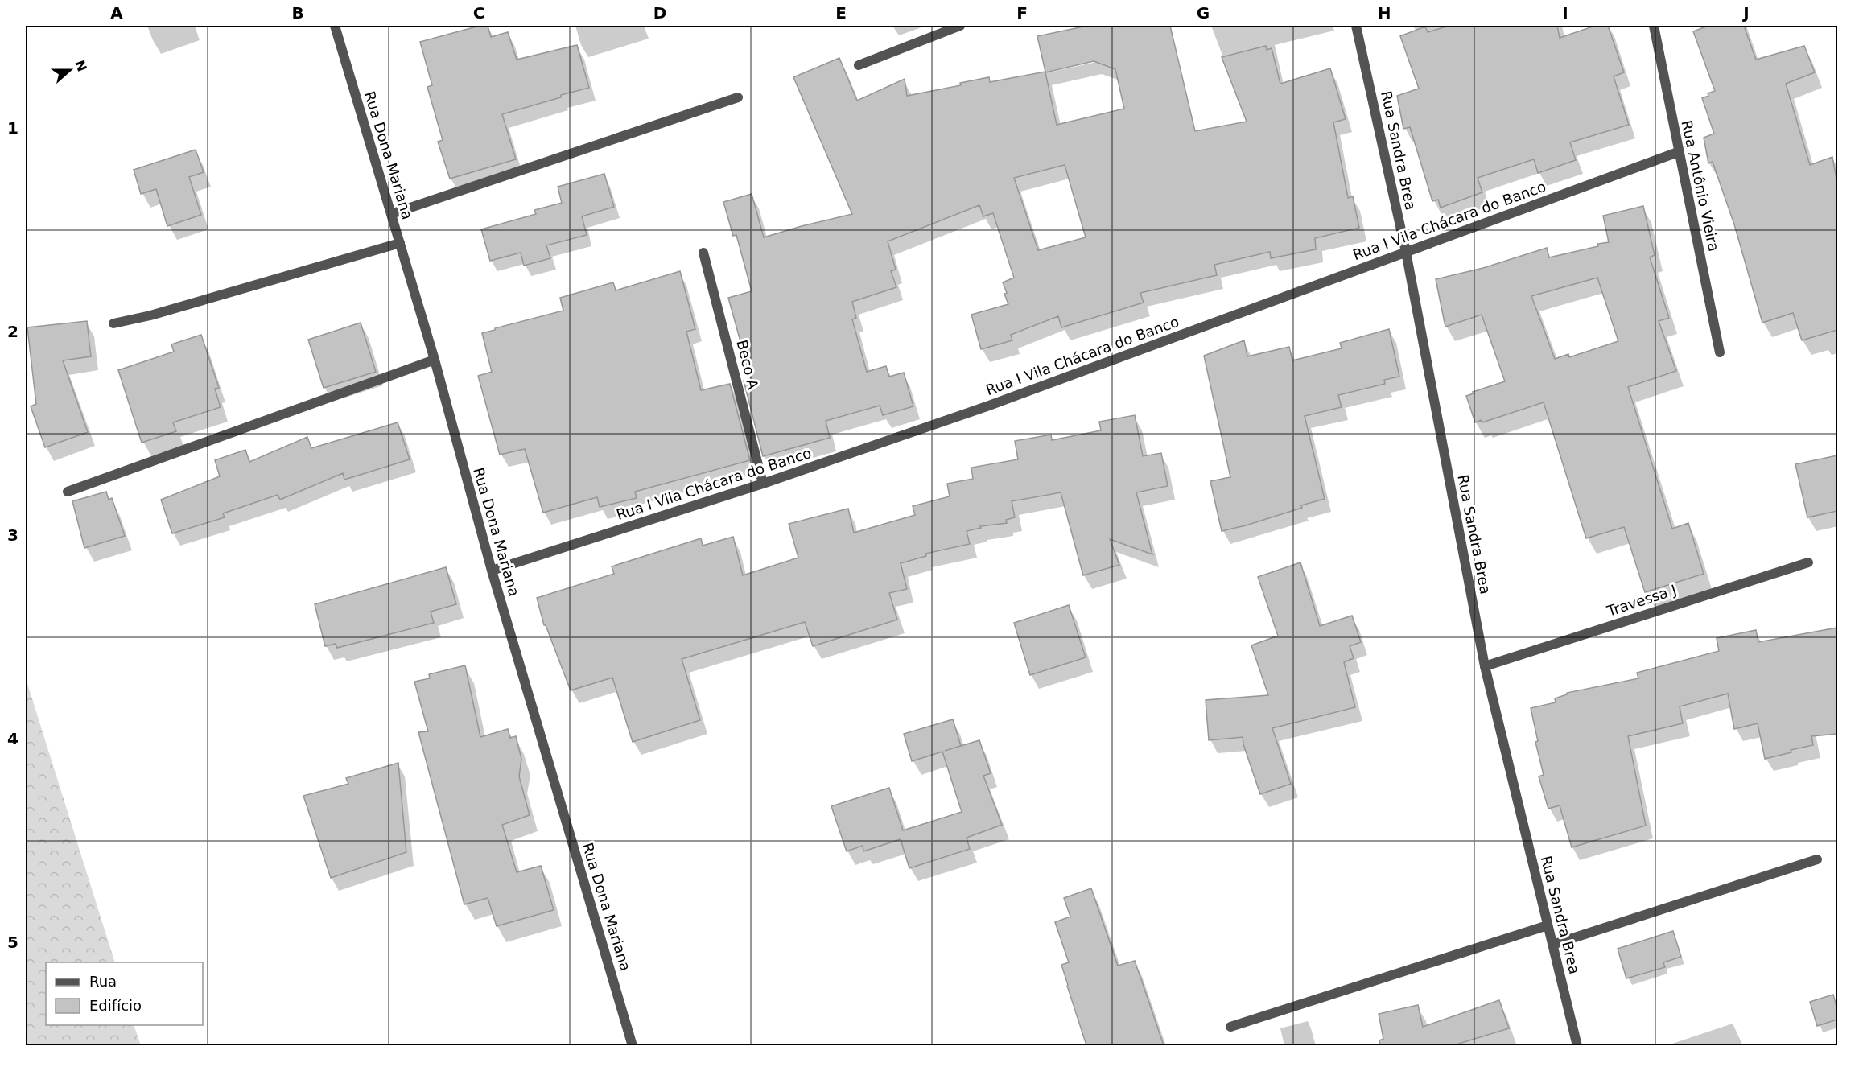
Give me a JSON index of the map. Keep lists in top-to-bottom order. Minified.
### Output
{"streets":{"street":["Rua Sandra Brea","Rua Dona Mariana","Rua Antônio Vieira","Rua I Vila Chácara do Banco","Beco A","Travessa J"]},"crossings":[["Rua Sandra Brea","Rua I Vila Chácara do Banco"],["Rua Sandra Brea","Travessa J"],["Rua Dona Mariana","Rua I Vila Chácara do Banco"],["Rua Antônio Vieira","Rua I Vila Chácara do Banco"],["Rua I Vila Chácara do Banco","Beco A"]],"legend":["Rua","Edifício"],"north":"right","grid":{"columns":["A","B","C","D","E","F","G","H","I","J"],"rows":["1","2","3","4","5"]}}
